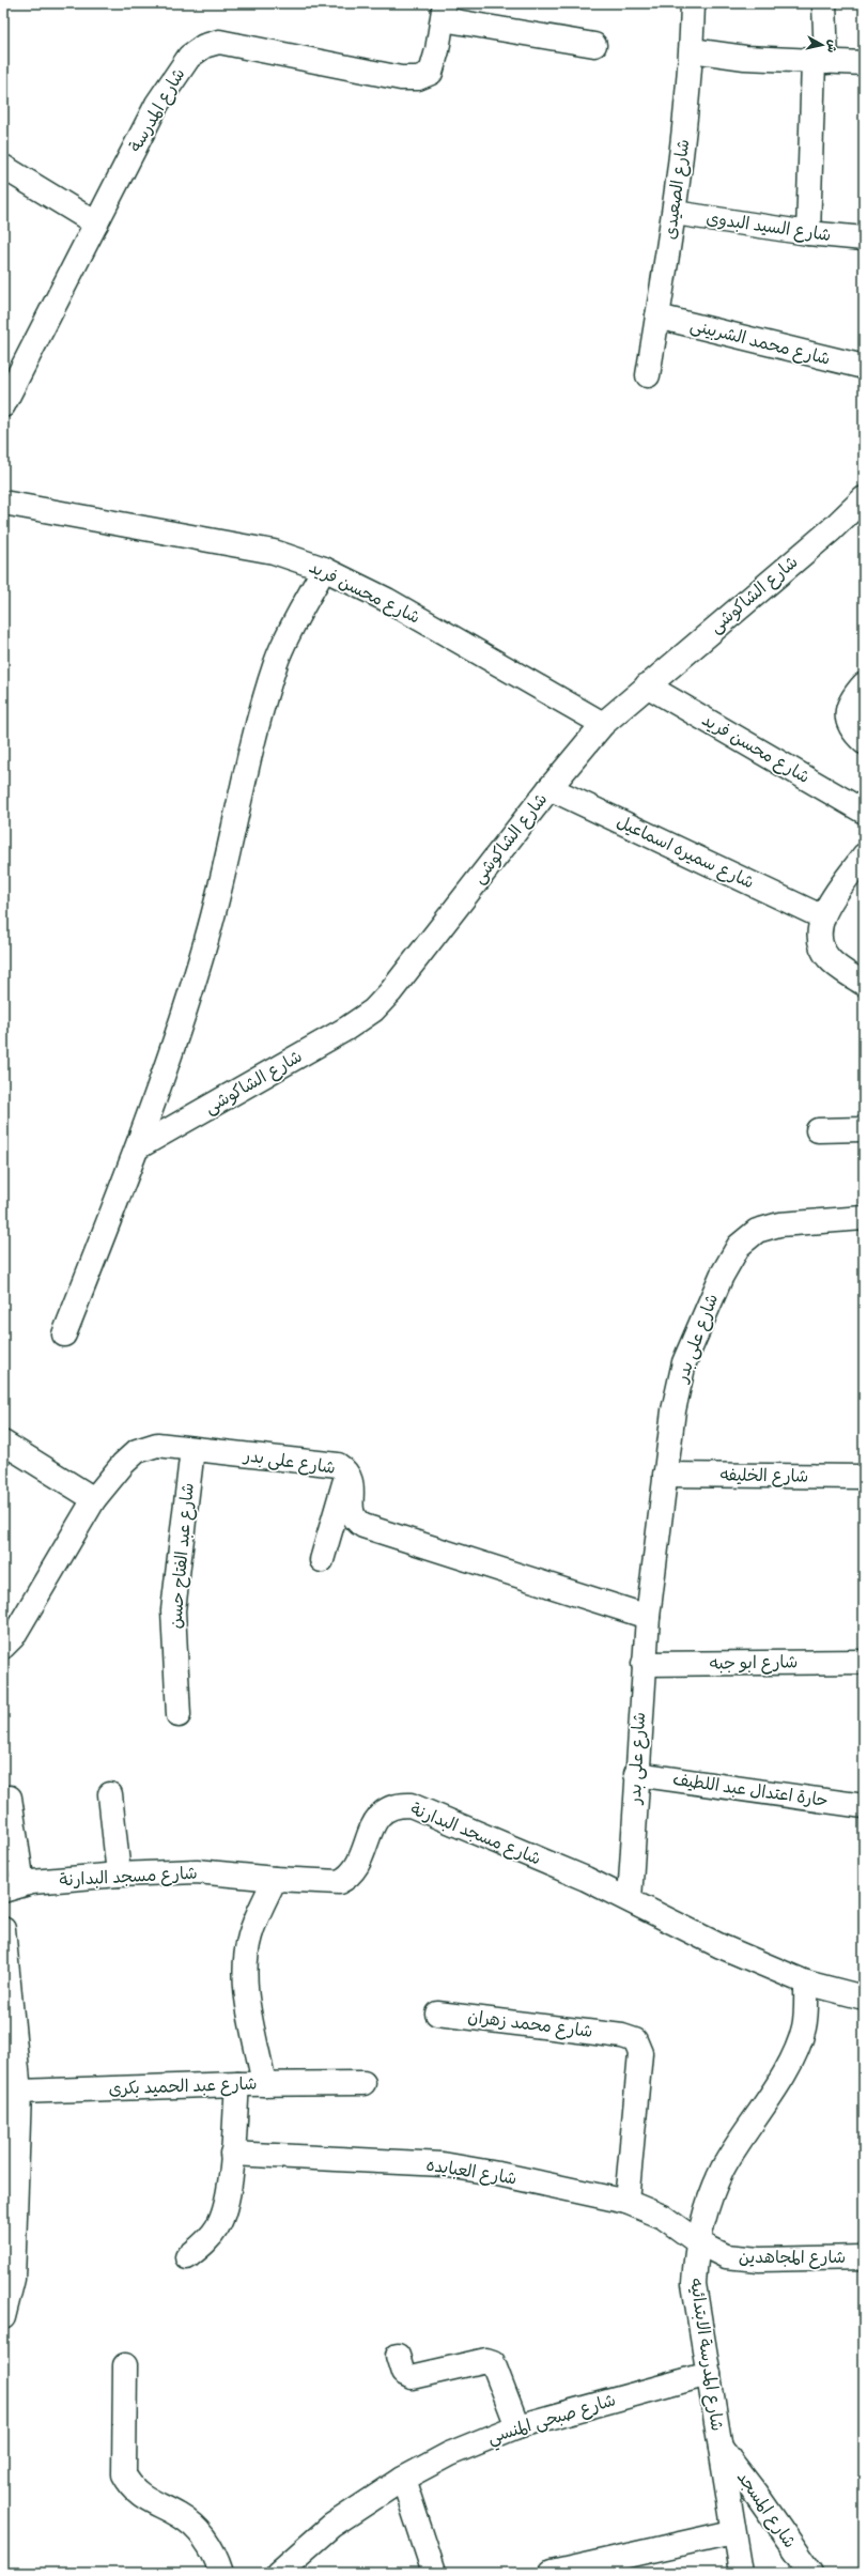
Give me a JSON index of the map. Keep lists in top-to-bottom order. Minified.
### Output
{"streets":{"street":["شارع المدرسة","شارع الصعيدى","شارع السيد البدوى","شارع محمد الشربينى","شارع محسن فريد","شارع الشاكوشى","شارع سميره اسماعيل","شارع على بدر","شارع الخليفه","شارع عبد الفتاح حسن","شارع ابو جبه","حارة اعتدال عبد اللطيف","شارع مسجد البدارنة","شارع محمد زهران","شارع عبد الحميد بكرى","شارع العبايده","شارع المجاهدين","شارع المدرسة الابتدائيه","شارع صبحى المنسي","شارع المسجد"]},"crossings":[["شارع الصعيدى","شارع السيد البدوى"],["شارع الصعيدى","شارع محمد الشربينى"],["شارع محسن فريد","شارع الشاكوشى"],["شارع الشاكوشى","شارع سميره اسماعيل"],["شارع على بدر","شارع الخليفه"],["شارع على بدر","شارع عبد الفتاح حسن"],["شارع على بدر","شارع ابو جبه"],["شارع على بدر","حارة اعتدال عبد اللطيف"],["شارع على بدر","شارع مسجد البدارنة"],["شارع مسجد البدارنة","شارع المدرسة الابتدائيه"],["شارع محمد زهران","شارع العبايده"],["شارع العبايده","شارع المجاهدين"],["شارع العبايده","شارع المدرسة الابتدائيه"],["شارع المجاهدين","شارع المدرسة الابتدائيه"],["شارع المدرسة الابتدائيه","شارع صبحى المنسي"],["شارع المدرسة الابتدائيه","شارع المسجد"]],"north":"right"}
